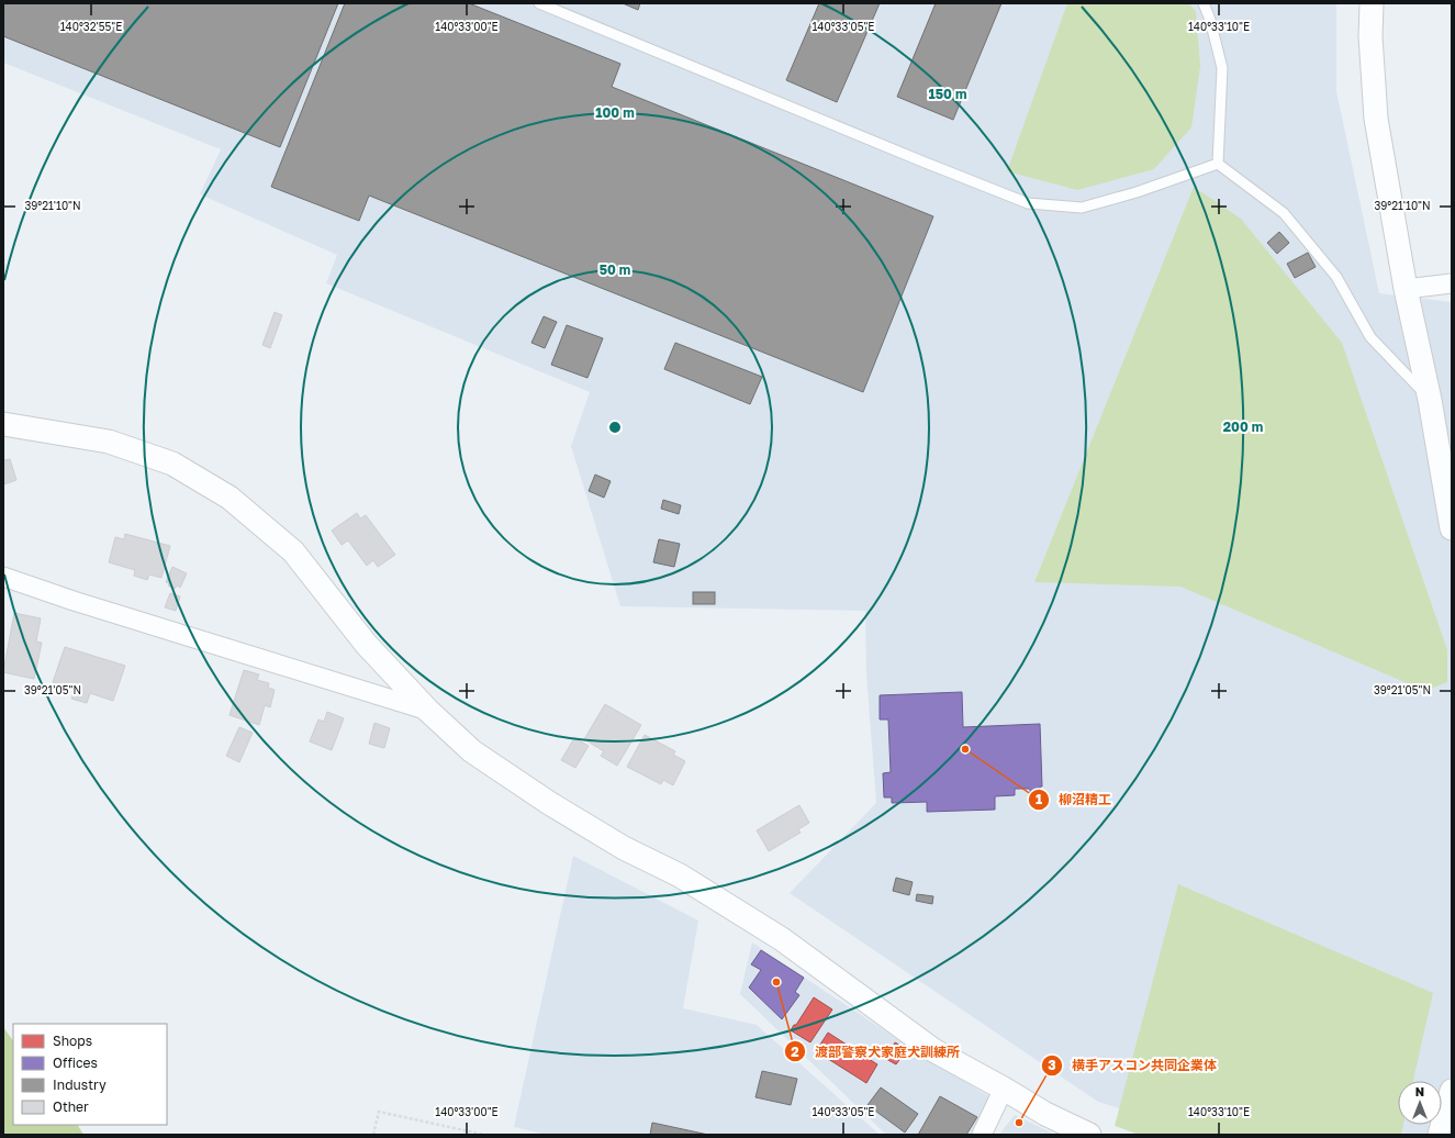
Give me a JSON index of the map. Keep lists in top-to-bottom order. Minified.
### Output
{"places":["柳沼精工","渡部警察犬家庭犬訓練所","横手アスコン共同企業体"],"legend":["Shops","Offices","Industry","Other"],"north":"top","coordinates":["140°32'55\"E","140°33'00\"E","140°33'05\"E","140°33'10\"E","39°21'10\"N","39°21'05\"N"],"rings":["150 m","100 m","50 m","200 m"]}
